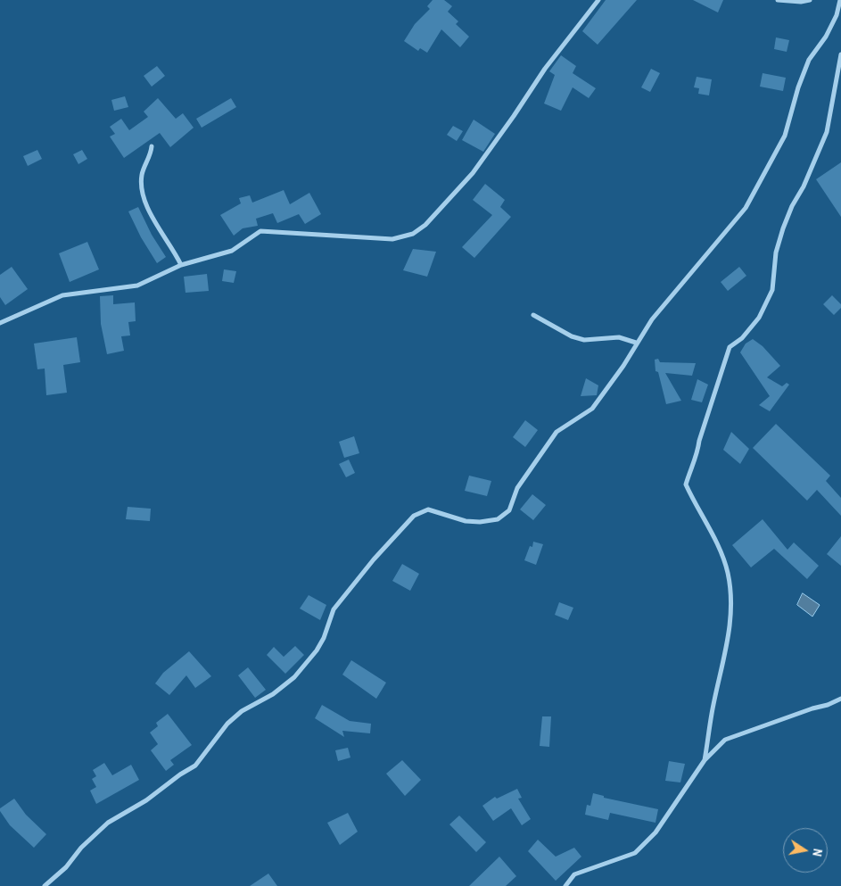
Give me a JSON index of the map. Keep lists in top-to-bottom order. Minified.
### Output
{"north":"right"}
